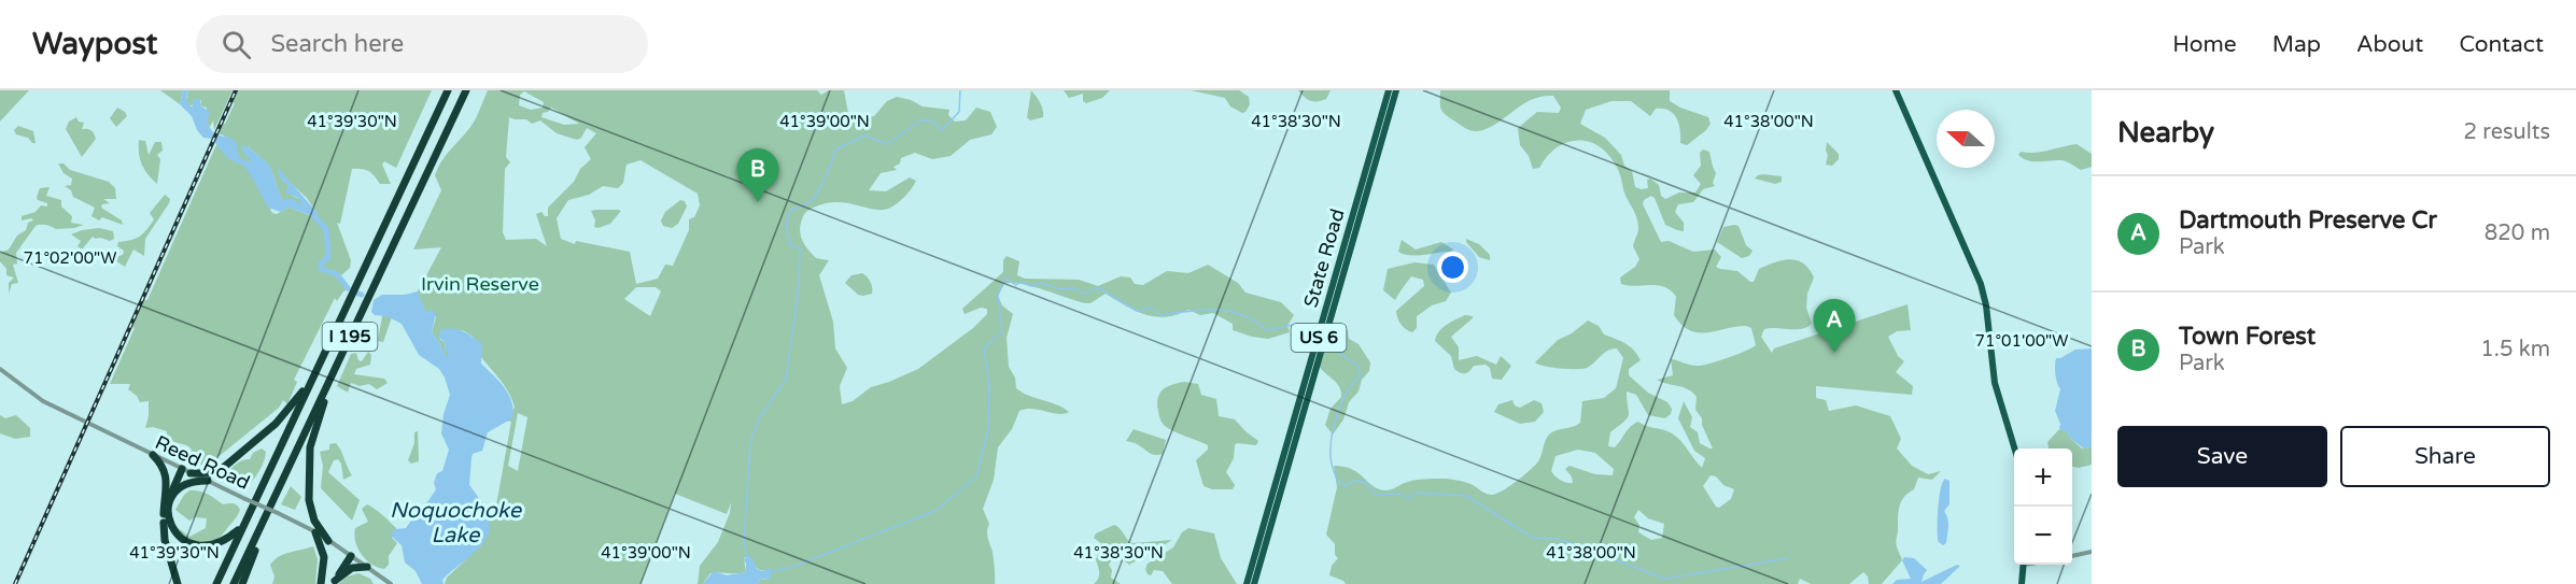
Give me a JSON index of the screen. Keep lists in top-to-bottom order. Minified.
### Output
{"streets":{"highway":["I 195"],"main road":["State Road","US 6"],"street":["Reed Road"]},"water":["Noquochoke Lake"],"parks":["Irvin Reserve"],"north":"left","page":{"header":"Waypost","search":"Search here","nav":["Home","Map","About","Contact"],"heading":["Nearby","2 results"],"pins":["B","A"],"list":[{"mark":"A","name":"Dartmouth Preserve Cr","note":"Park","value":"820 m"},{"mark":"B","name":"Town Forest","note":"Park","value":"1.5 km"}],"buttons":["Save","Share"],"map_buttons":["+","−"]},"coordinates":["41°39'30\"N","41°39'00\"N","41°38'30\"N","41°38'00\"N","71°02'00\"W","71°01'00\"W"]}
